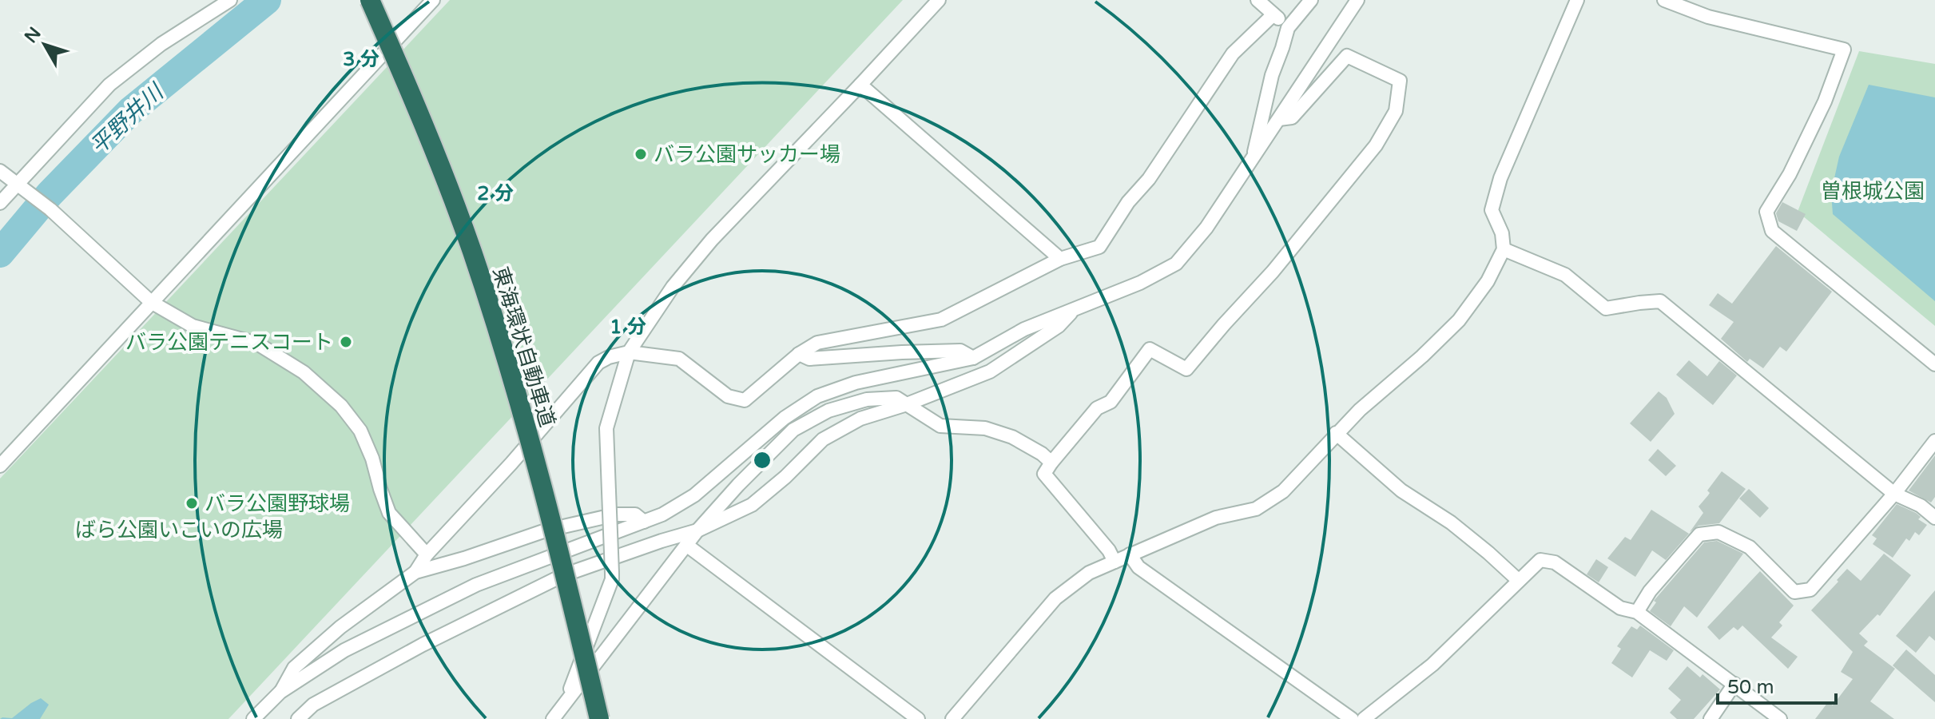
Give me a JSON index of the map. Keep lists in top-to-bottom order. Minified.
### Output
{"streets":{"highway":["東海環状自動車道"]},"water":["平野井川"],"parks":["曽根城公園","ばら公園いこいの広場"],"places":["バラ公園サッカー場","バラ公園テニスコート","バラ公園野球場"],"scale_bar":"50 m","north":"top left","rings":["3 分","2 分","1 分"]}
